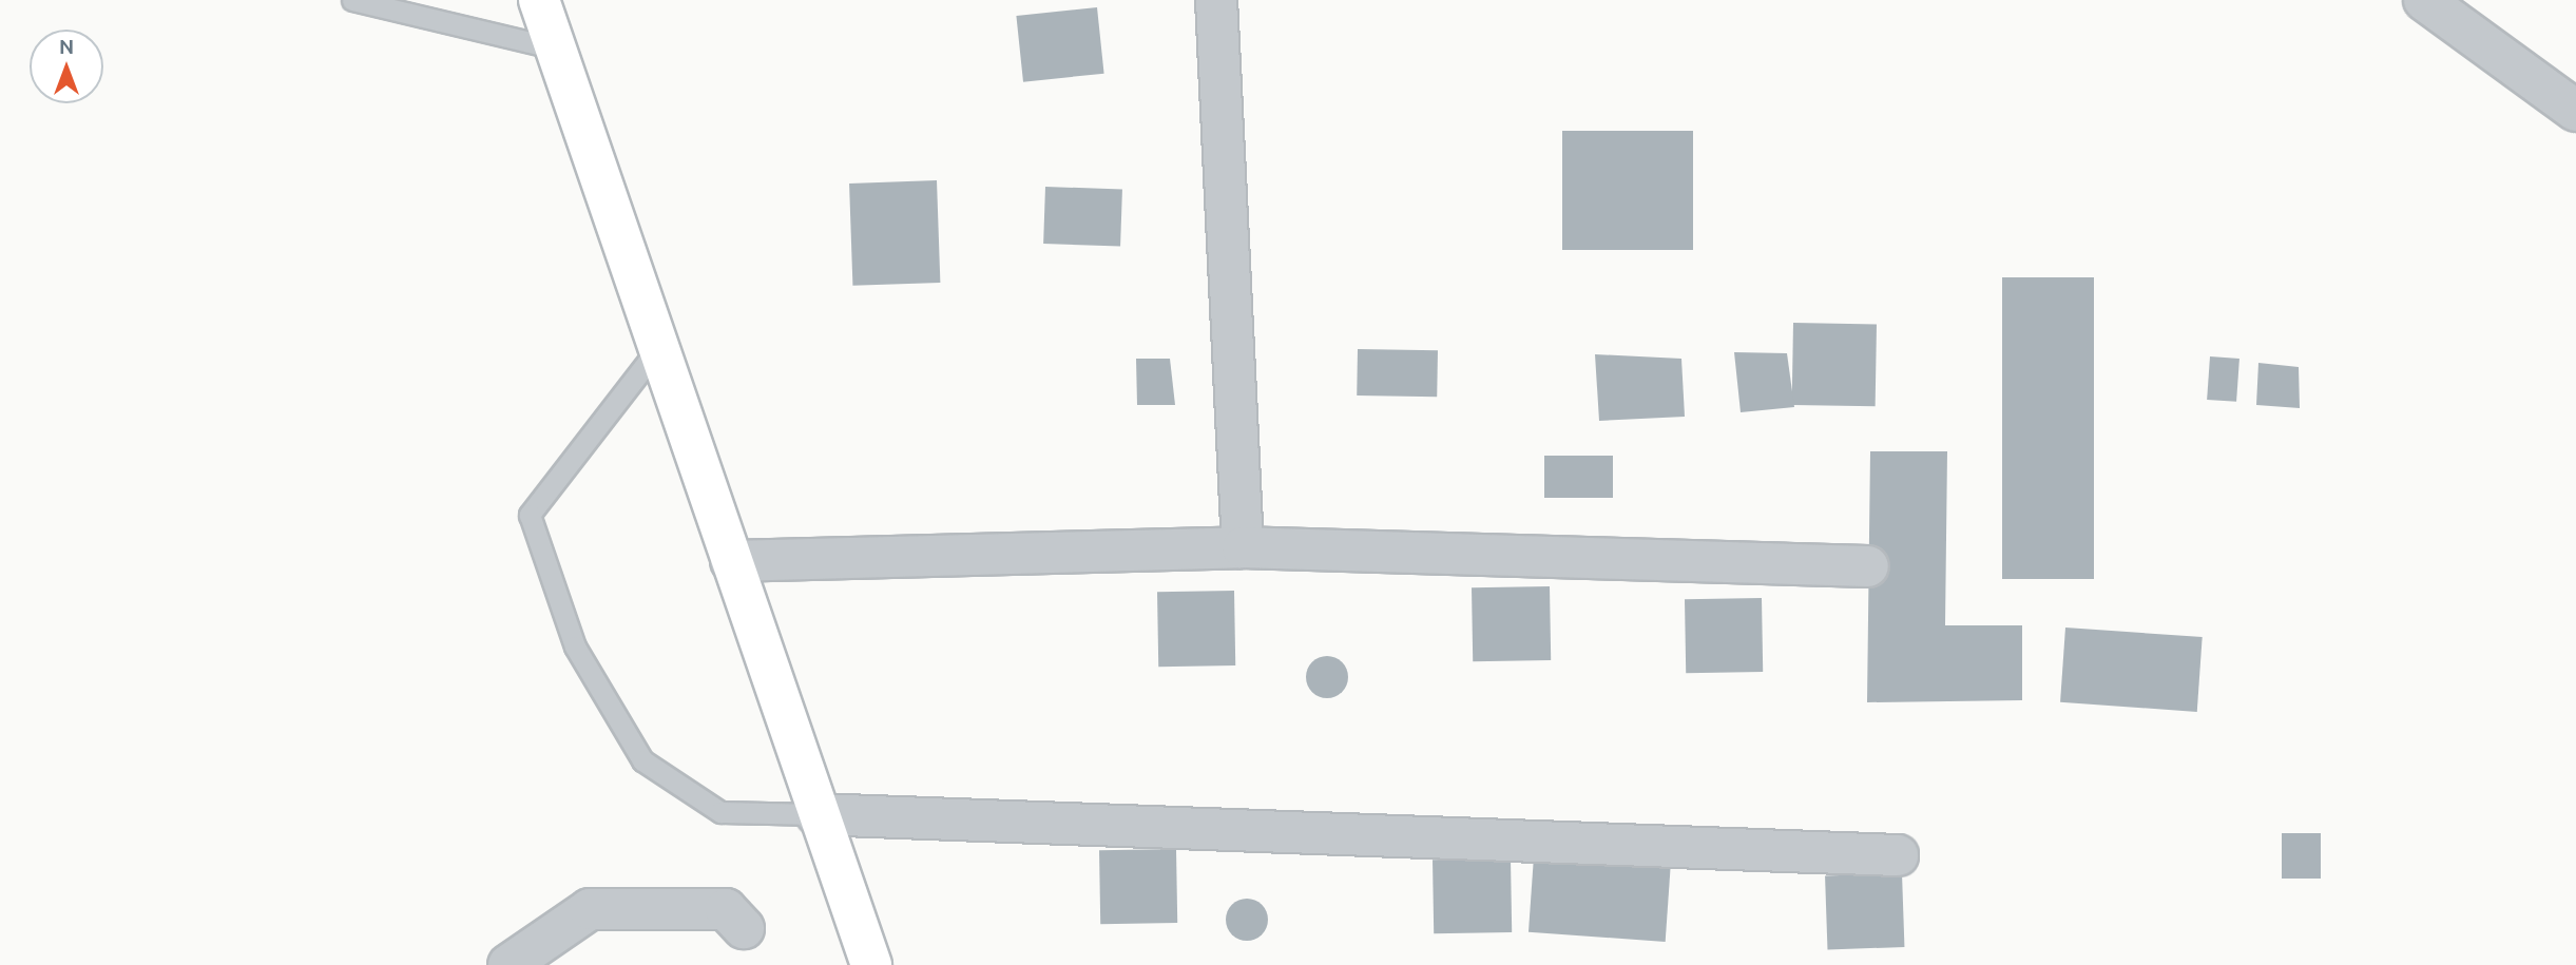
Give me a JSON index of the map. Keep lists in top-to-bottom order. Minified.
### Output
{"north":"top"}
